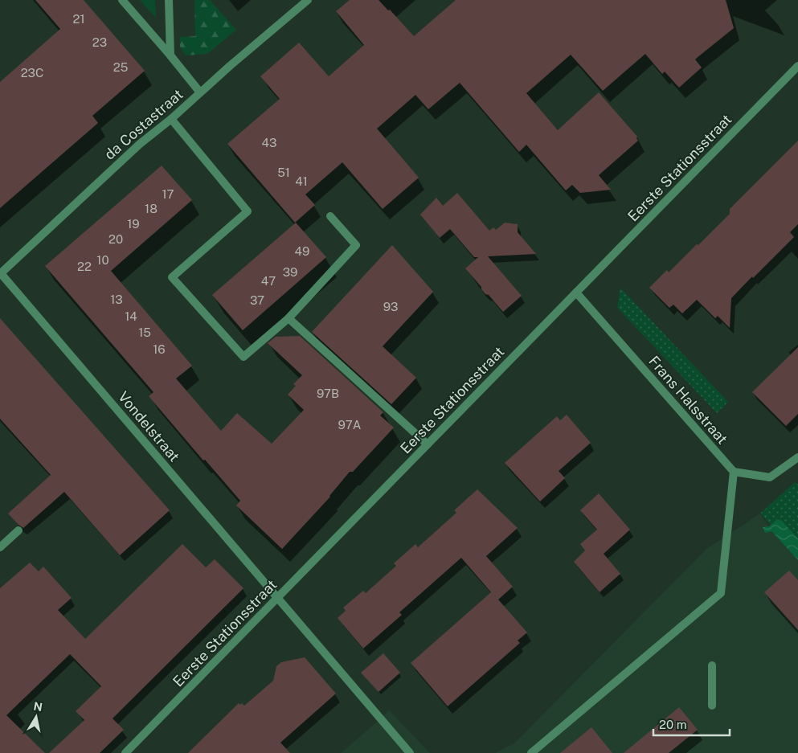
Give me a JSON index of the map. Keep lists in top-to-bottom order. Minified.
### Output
{"streets":{"street":["da Costastraat","Eerste Stationsstraat","Frans Halsstraat","Vondelstraat"]},"crossings":[["da Costastraat","Vondelstraat"],["Eerste Stationsstraat","Frans Halsstraat"],["Eerste Stationsstraat","Vondelstraat"]],"house_numbers":["21","23","25","23C","43","51","41","17","18","19","20","49","10","22","39","47","13","37","93","14","15","16","97B","97A"],"scale_bar":"20 m","north":"top"}
